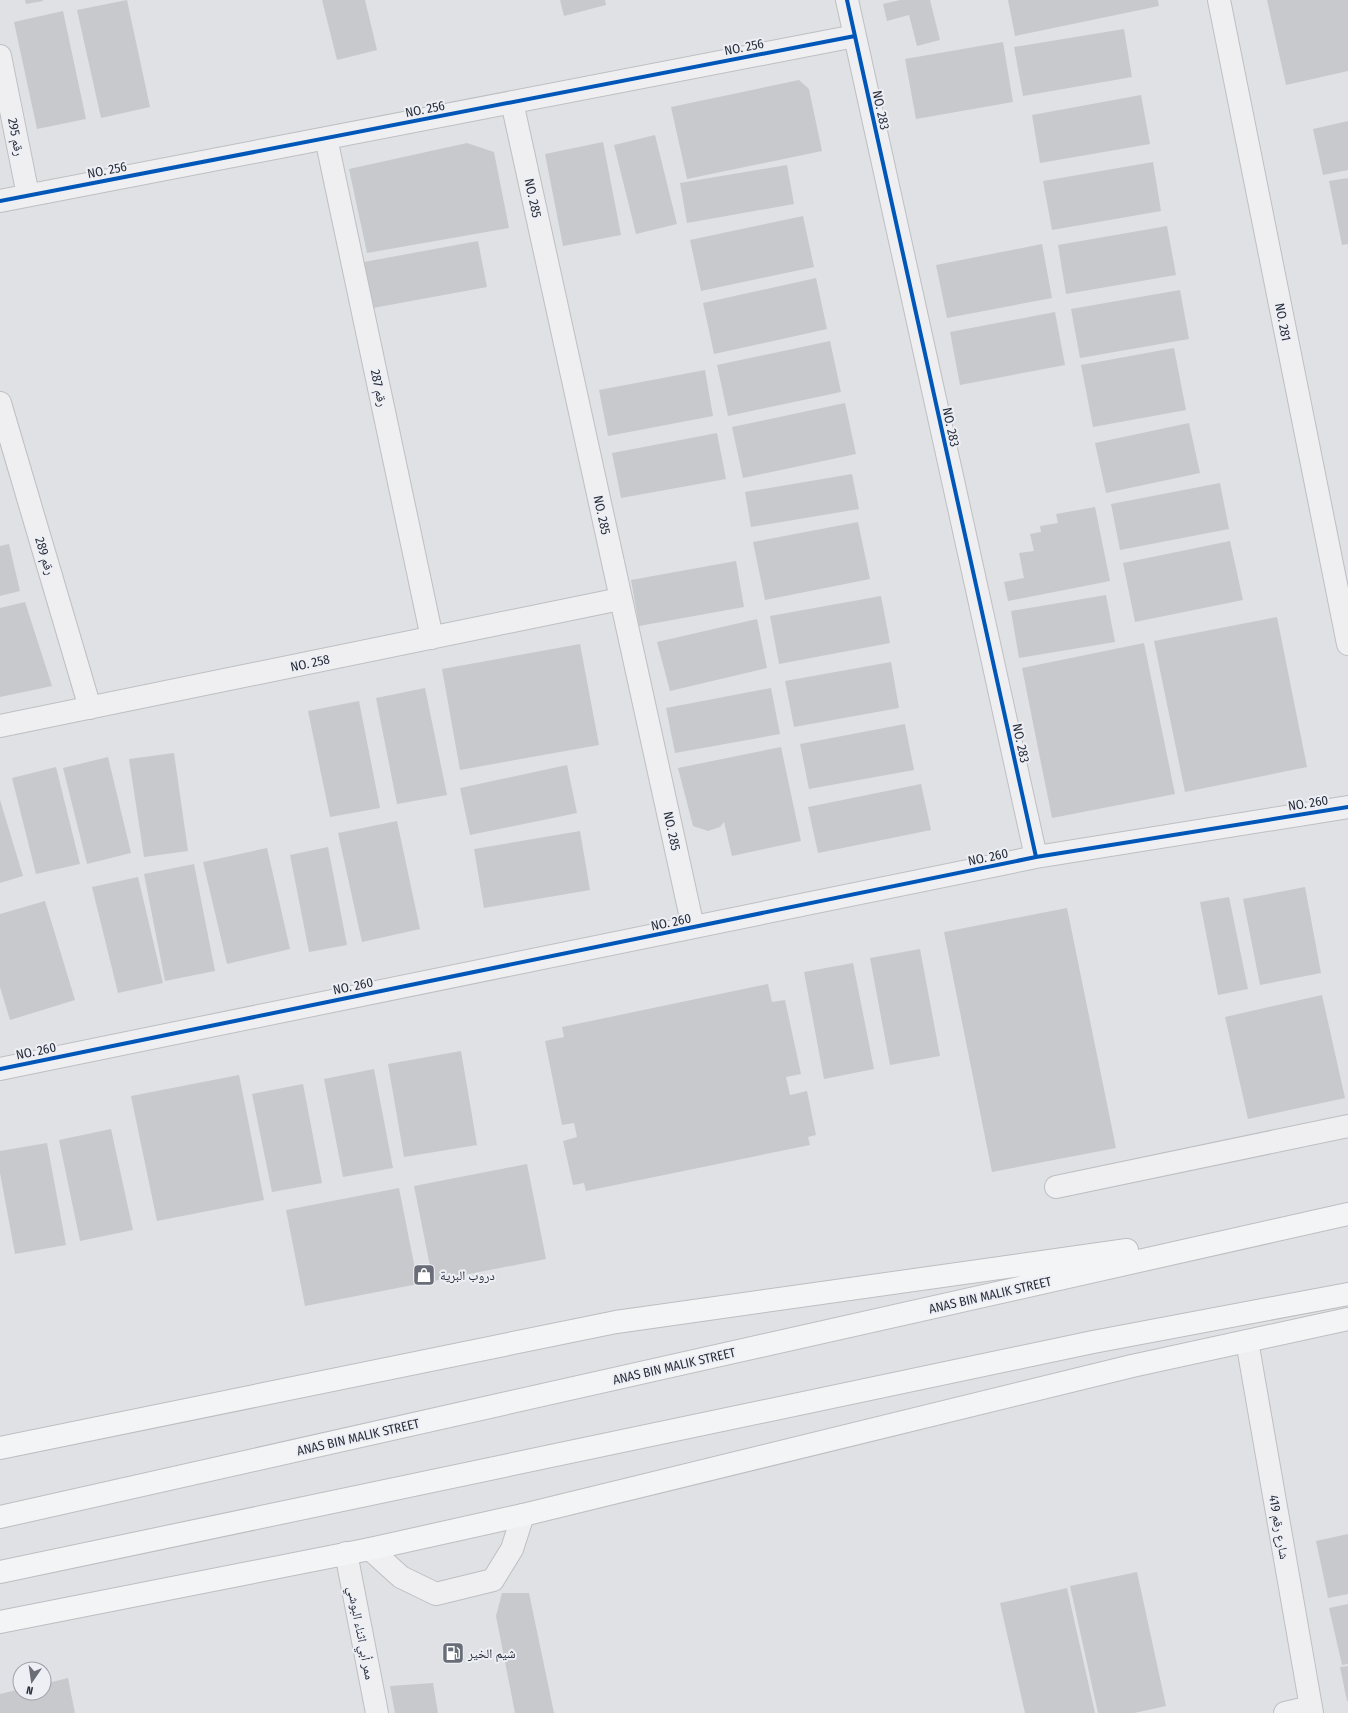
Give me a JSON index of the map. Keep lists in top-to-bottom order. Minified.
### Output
{"streets":{"main road":["ANAS BIN MALIK STREET"],"street":["NO. 256","NO. 283","رقم 295","NO. 285","NO. 281","رقم 287","رقم 289","NO. 258","NO. 260","شارع رقم 419","ممر أبي اثناء البوشي"]},"crossings":[["NO. 256","NO. 283"],["NO. 256","رقم 295"],["NO. 256","NO. 285"],["NO. 256","رقم 287"],["NO. 283","NO. 260"],["NO. 285","NO. 258"],["NO. 285","NO. 260"],["رقم 287","NO. 258"],["رقم 289","NO. 258"]],"places":{"shop":["دروب البرية"],"fuel station":["شيم الخير"]},"north":"bottom"}
